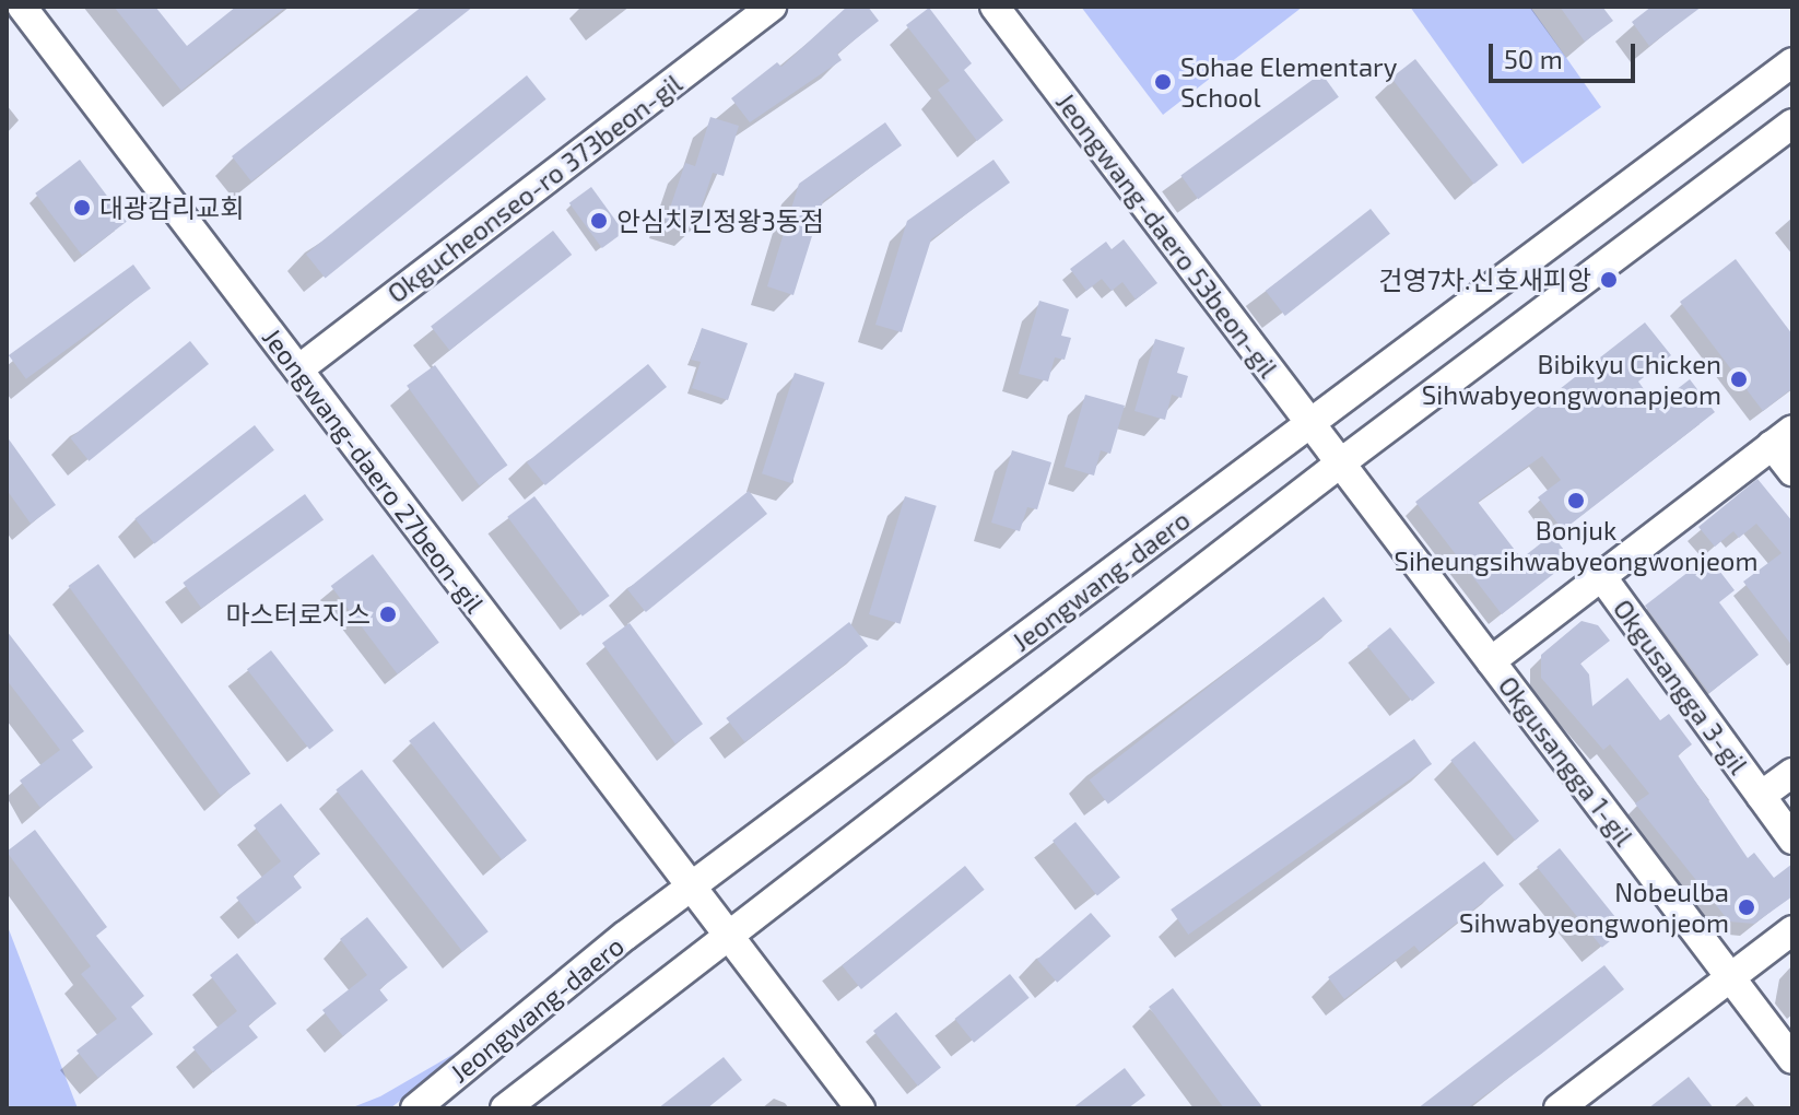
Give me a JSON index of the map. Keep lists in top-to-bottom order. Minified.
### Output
{"streets":{"street":["Okgucheonseo-ro 373beon-gil","Jeongwang-daero 53beon-gil","Jeongwang-daero 27beon-gil","Jeongwang-daero","Okgusangga 3-gil","Okgusangga 1-gil"]},"crossings":[["Okgucheonseo-ro 373beon-gil","Jeongwang-daero 27beon-gil"],["Jeongwang-daero 53beon-gil","Jeongwang-daero"],["Jeongwang-daero 53beon-gil","Okgusangga 1-gil"],["Jeongwang-daero 27beon-gil","Jeongwang-daero"],["Jeongwang-daero","Okgusangga 1-gil"],["Okgusangga 3-gil","Okgusangga 1-gil"]],"places":["Sohae Elementary School","대광감리교회","안심치킨정왕3동점","건영7차.신호새피앙","Bibikyu Chicken Sihwabyeongwonapjeom","Bonjuk Siheungsihwabyeongwonjeom","마스터로지스","Nobeulba Sihwabyeongwonjeom"],"scale_bar":"50 m"}
